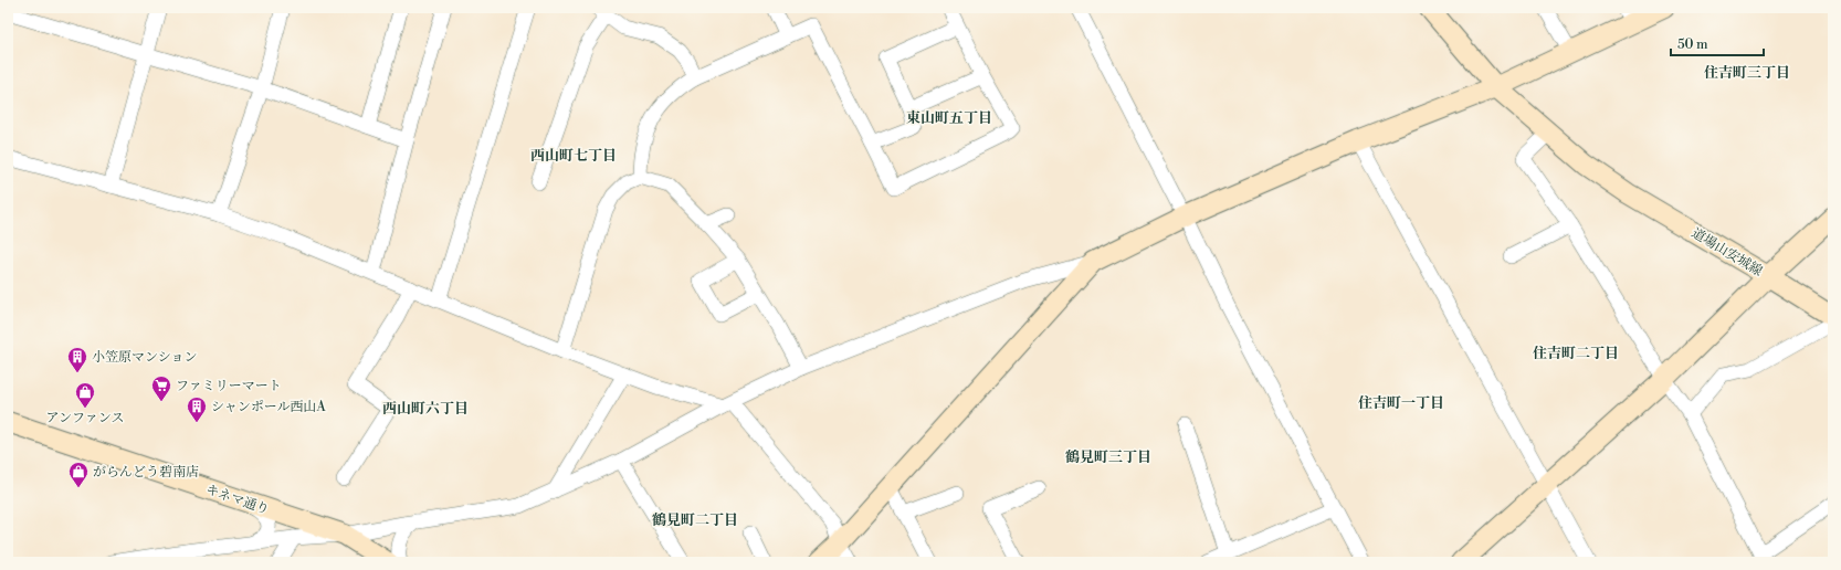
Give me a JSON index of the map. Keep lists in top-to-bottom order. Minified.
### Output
{"streets":{"street":["道場山安城線","キネマ通り"]},"districts":["住吉町三丁目","東山町五丁目","西山町七丁目","住吉町二丁目","住吉町一丁目","西山町六丁目","鶴見町三丁目","鶴見町二丁目"],"places":{"building":["小笠原マンション","シャンポール西山A"],"supermarket":["ファミリーマート"],"shop":["アンファンス","がらんどう碧南店"]},"scale_bar":"50 m"}
